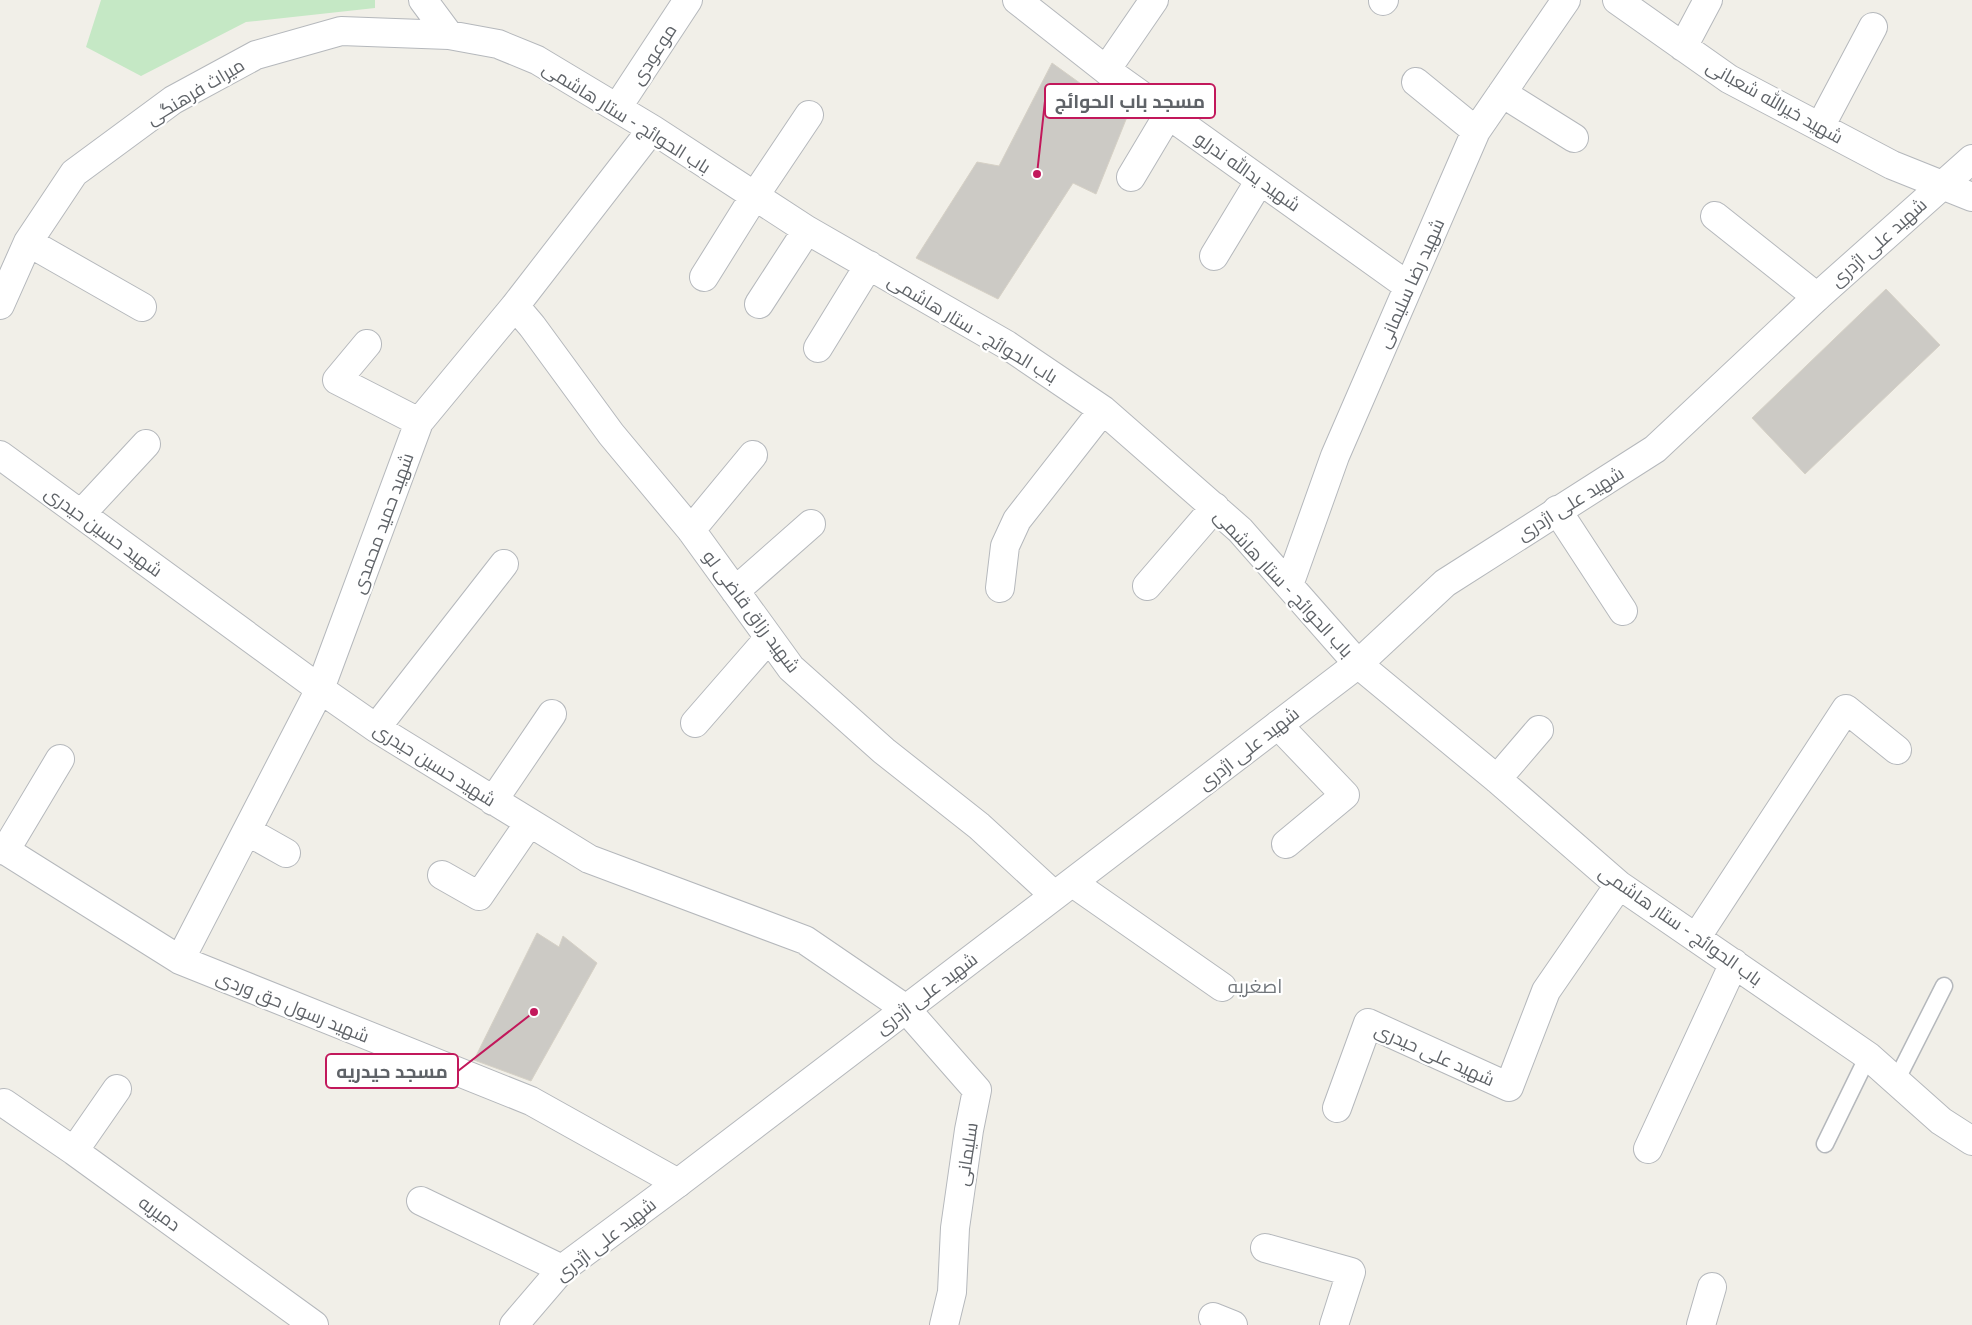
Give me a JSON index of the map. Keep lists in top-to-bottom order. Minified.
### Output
{"streets":{"street":["موعودی","میراث فرهنگی","شهید خیرالله شعبانی","باب الحوائج - ستار هاشمی","شهید یدالله ندرلو","شهید علی اژدری","شهید رضا سلیمانی","شهید حمید محمدی","شهید حسین حیدری","شهید رزاق قاضی لو","شهید رسول حق وردی","شهید علی حیدری","سلیمانی","دمیریه"]},"crossings":[["موعودی","باب الحوائج - ستار هاشمی"],["میراث فرهنگی","باب الحوائج - ستار هاشمی"],["شهید خیرالله شعبانی","شهید علی اژدری"],["باب الحوائج - ستار هاشمی","شهید علی اژدری"],["باب الحوائج - ستار هاشمی","شهید رضا سلیمانی"],["باب الحوائج - ستار هاشمی","شهید حمید محمدی"],["باب الحوائج - ستار هاشمی","شهید علی حیدری"],["شهید یدالله ندرلو","شهید رضا سلیمانی"],["شهید علی اژدری","شهید حسین حیدری"],["شهید علی اژدری","شهید رزاق قاضی لو"],["شهید علی اژدری","شهید رسول حق وردی"],["شهید علی اژدری","سلیمانی"],["شهید حمید محمدی","شهید حسین حیدری"],["شهید حمید محمدی","شهید رزاق قاضی لو"],["شهید حمید محمدی","شهید رسول حق وردی"],["شهید حسین حیدری","سلیمانی"]],"districts":["اصغریه"],"places":["مسجد باب الحوائج","مسجد حیدریه"]}
